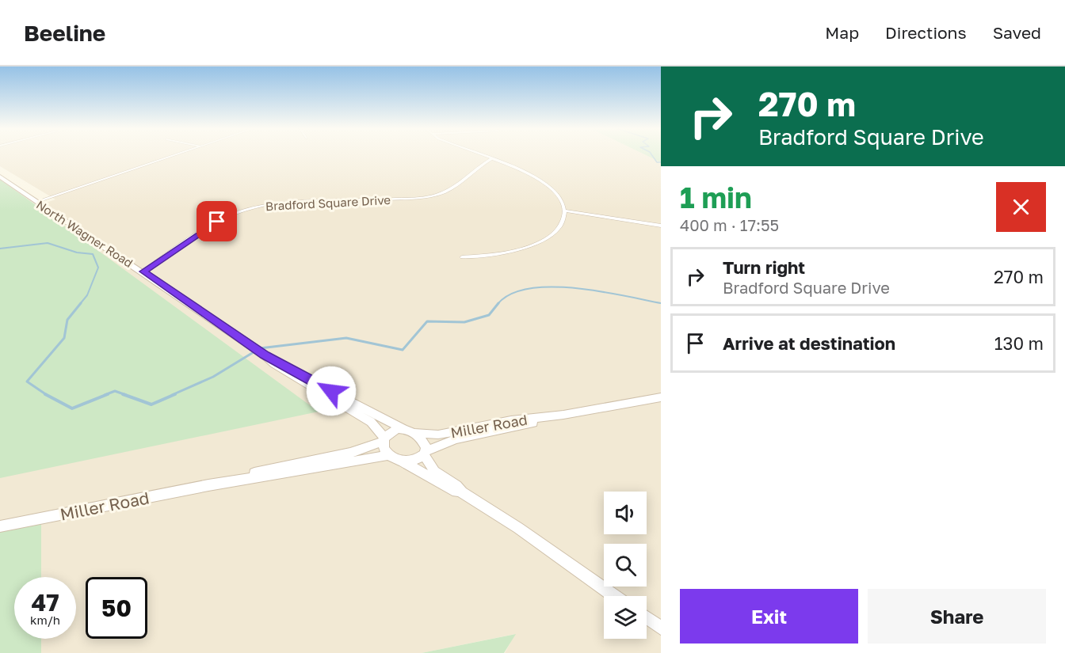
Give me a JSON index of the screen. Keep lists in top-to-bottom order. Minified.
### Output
{"streets":{"main road":["North Wagner Road","Miller Road"],"street":["Bradford Square Drive"]},"crossings":[["Bradford Square Drive","North Wagner Road"],["North Wagner Road","Miller Road"]],"page":{"header":"Beeline","nav":["Map","Directions","Saved"],"turn":["270 m","Bradford Square Drive"],"heading":["1 min","400 m · 17:55"],"list":[{"name":"Turn right","note":"Bradford Square Drive","value":"270 m"},{"name":"Arrive at destination","value":"130 m"}],"speed":"47 km/h","limit":"50","buttons":["Exit","Share"]}}
